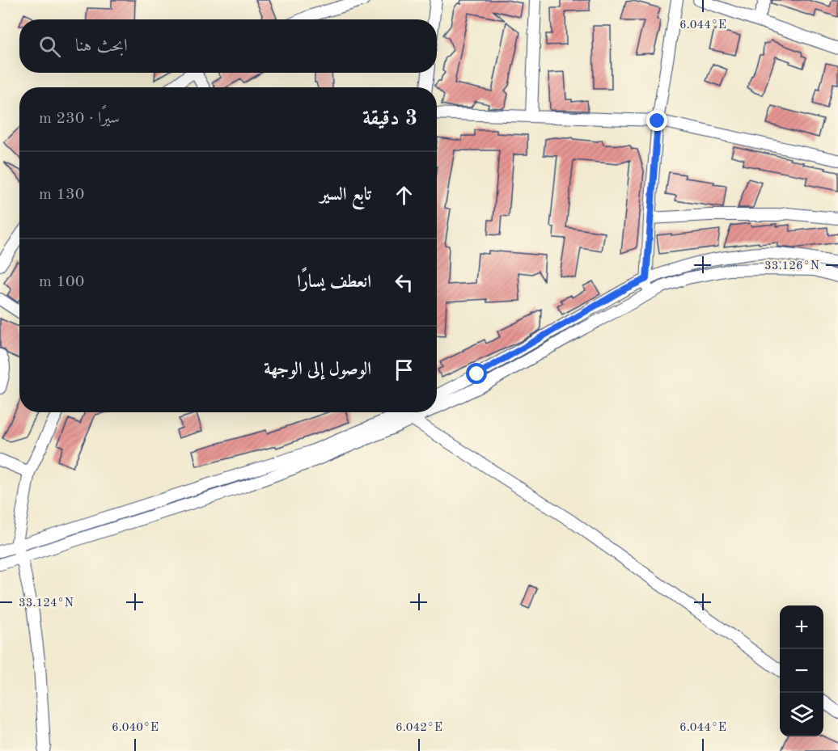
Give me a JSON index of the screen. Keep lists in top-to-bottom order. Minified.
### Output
{"page":{"search":"ابحث هنا","heading":["3 دقيقة","سيرًا · 230 m"],"list":[["تابع السير","130 m"],["انعطف يسارًا","100 m"],"الوصول إلى الوجهة"],"map_buttons":["+","−"]},"coordinates":["6.044°E","33.126°N","33.124°N","6.040°E","6.042°E"]}
